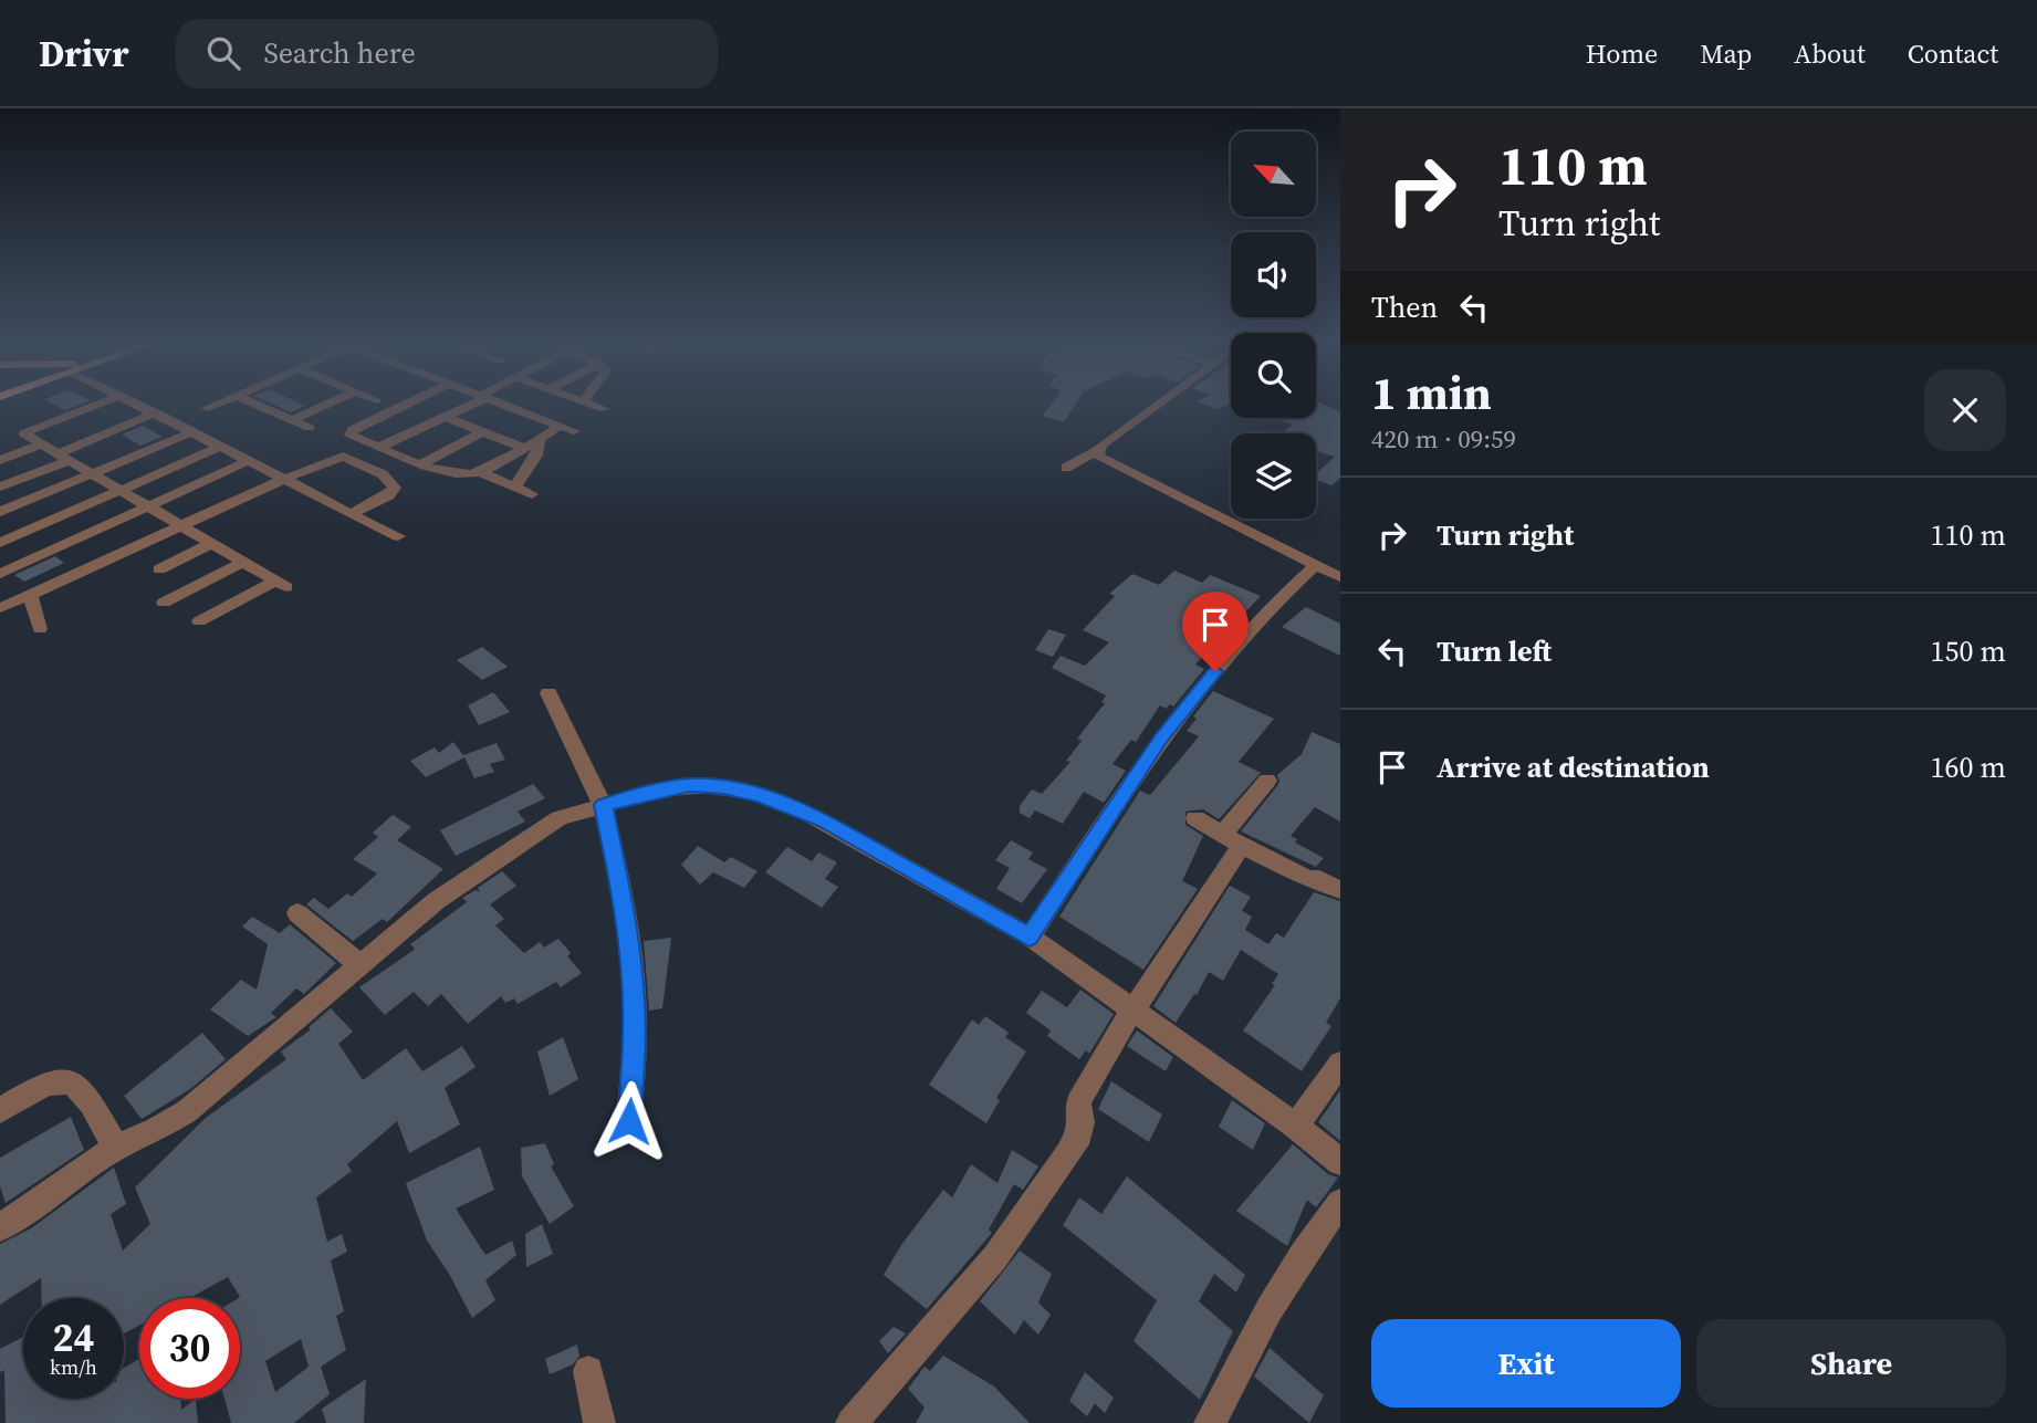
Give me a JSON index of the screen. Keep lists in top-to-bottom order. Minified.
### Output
{"north":"top left","page":{"header":"Drivr","search":"Search here","nav":["Home","Map","About","Contact"],"turn":["110 m","Turn right"],"then":"Then","heading":["1 min","420 m · 09:59"],"list":[{"name":"Turn right","value":"110 m"},{"name":"Turn left","value":"150 m"},{"name":"Arrive at destination","value":"160 m"}],"speed":"24 km/h","limit":"30","buttons":["Exit","Share"]}}
